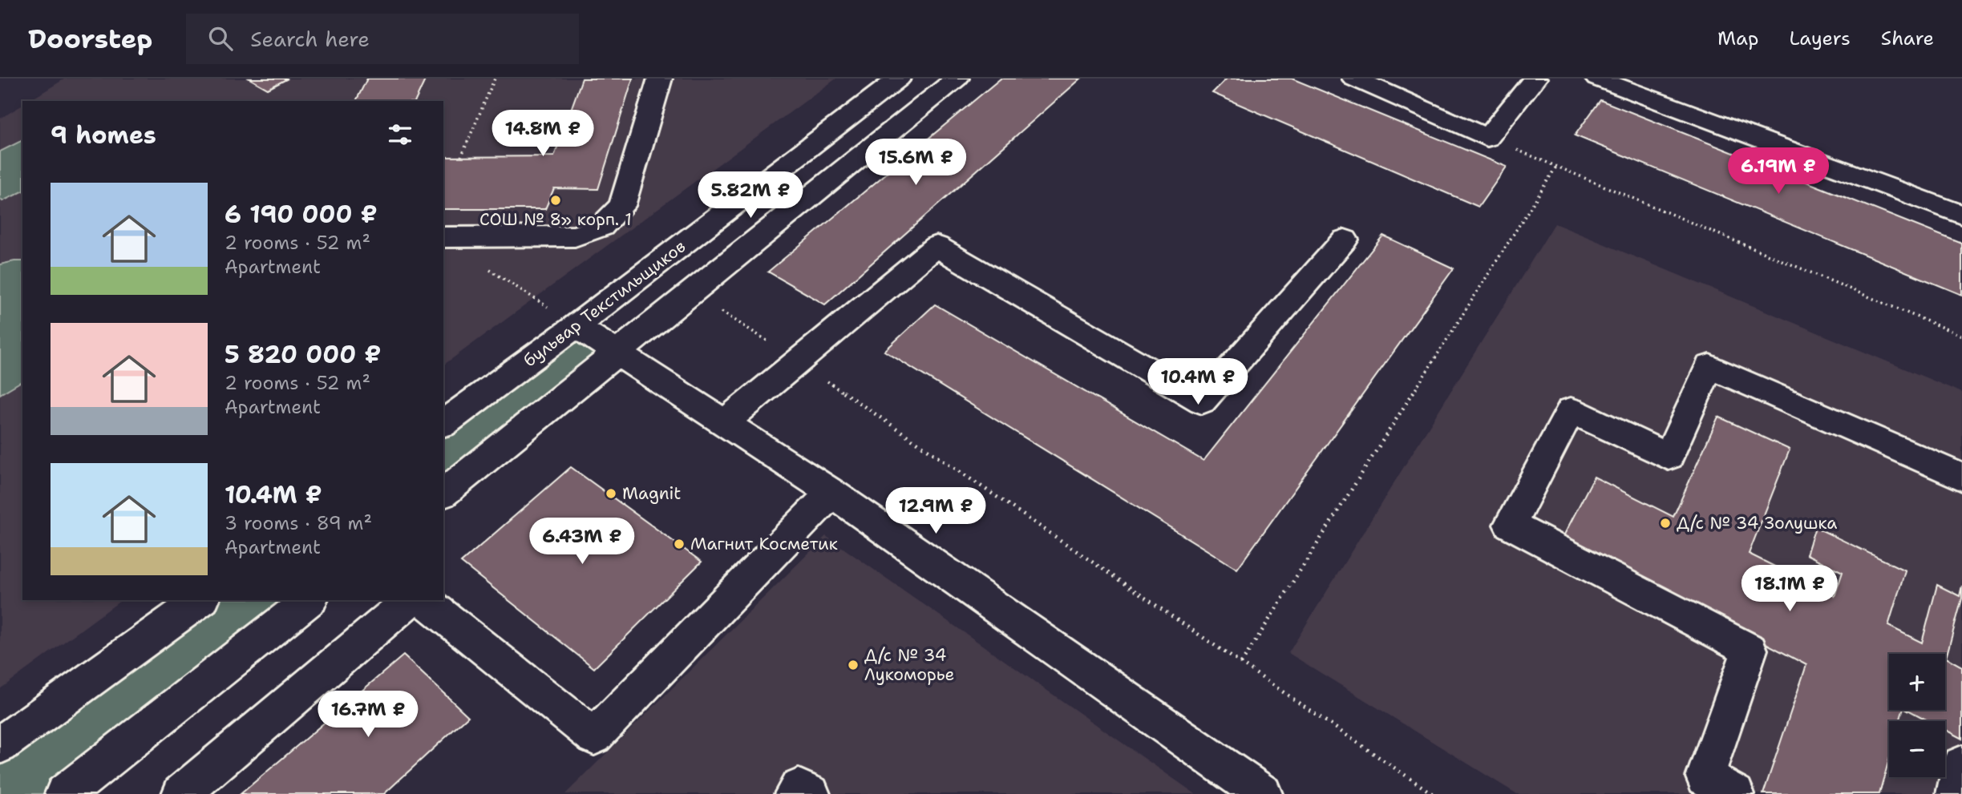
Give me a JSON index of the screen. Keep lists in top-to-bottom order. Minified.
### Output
{"streets":{"street":["бульвар Текстильщиков"]},"places":["СОШ № 8» корп. 1","Magnit","Д/с № 34 Золушка","Магнит Косметик","Д/с № 34 Лукоморье"],"page":{"header":"Doorstep","search":"Search here","nav":["Map","Layers","Share"],"heading":"9 homes","price":["14.8M ₽","15.6M ₽","6.19M ₽","5.82M ₽","10.4M ₽","12.9M ₽","6.43M ₽","18.1M ₽","16.7M ₽"],"list":[{"name":"6 190 000 ₽","note":"2 rooms · 52 m² · Apartment"},{"name":"5 820 000 ₽","note":"2 rooms · 52 m² · Apartment"},{"name":"10.4M ₽","note":"3 rooms · 89 m² · Apartment"}],"map_buttons":["+","−"]}}
